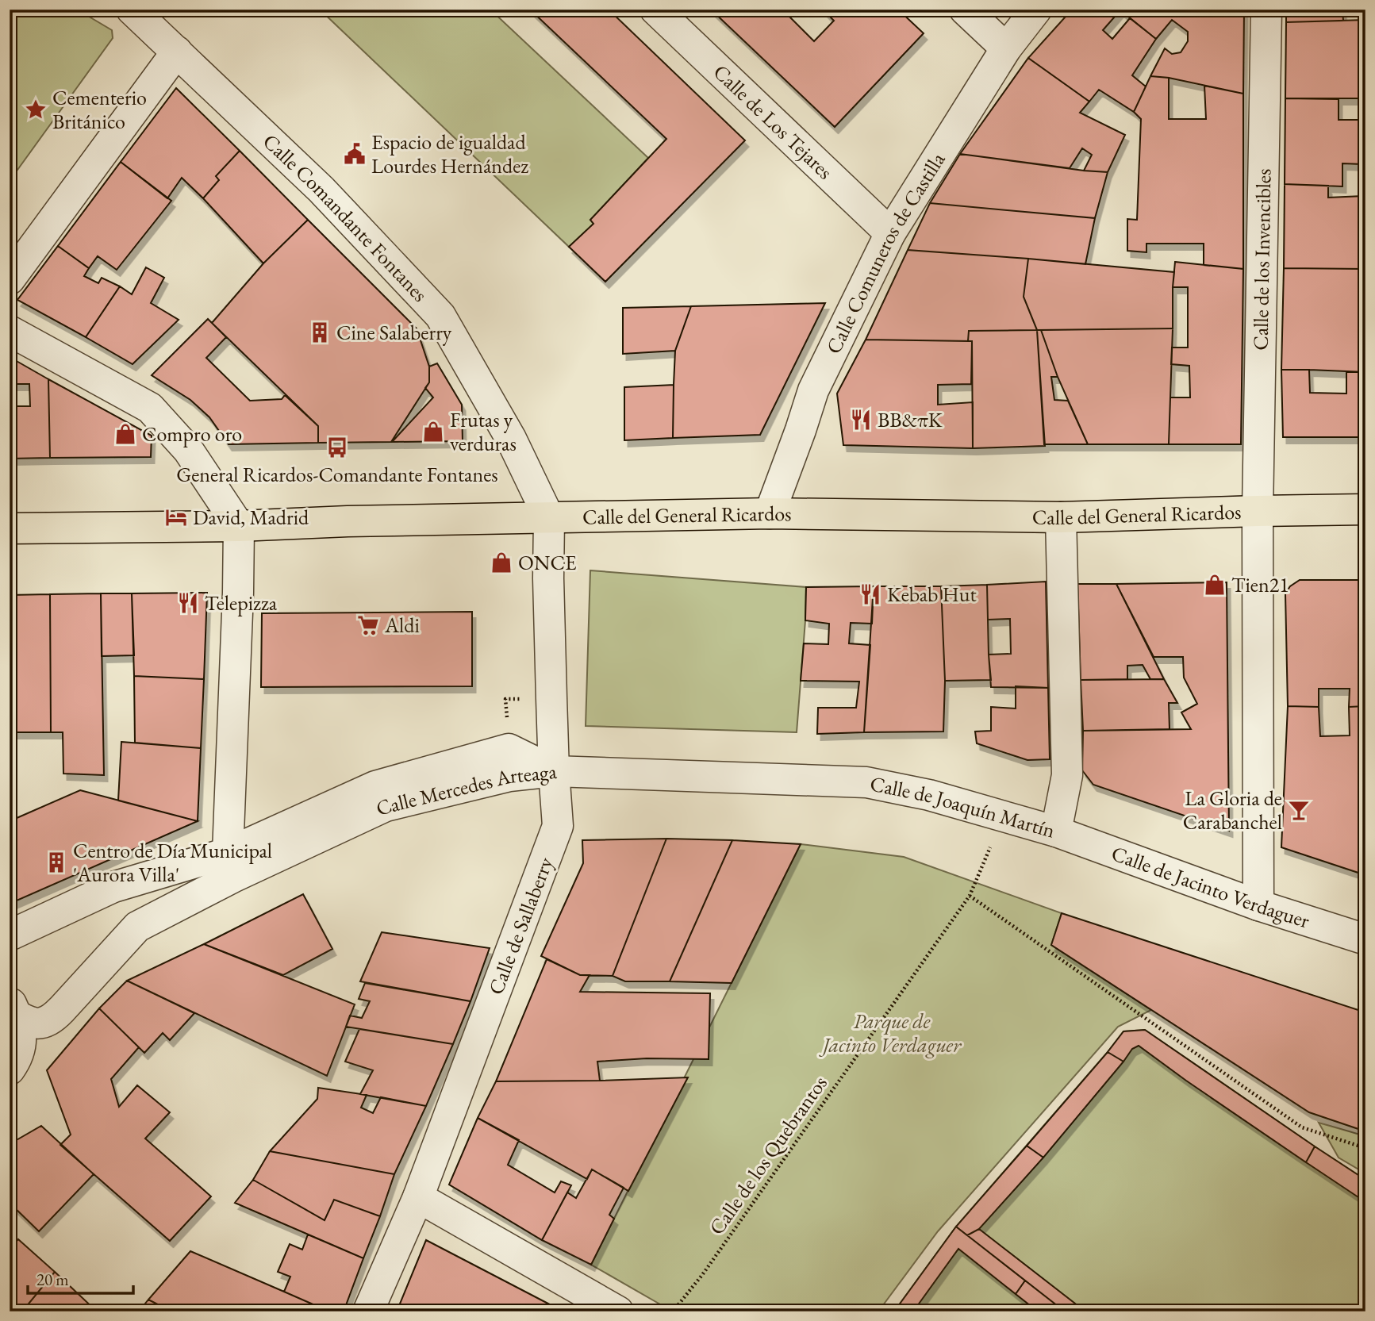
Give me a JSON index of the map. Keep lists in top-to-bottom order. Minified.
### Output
{"streets":{"main road":["Calle del General Ricardos"],"street":["Calle de Los Tejares","Calle Comandante Fontanes","Calle Comuneros de Castilla","Calle de los Invencibles","Calle Mercedes Arteaga","Calle de Joaquín Martín","Calle de Jacinto Verdaguer","Calle de Sallaberry"],"path":["Calle de los Quebrantos"]},"crossings":[["Calle de Los Tejares","Calle Comuneros de Castilla"],["Calle Comandante Fontanes","Calle del General Ricardos"],["Calle Comandante Fontanes","Calle de Sallaberry"],["Calle Comuneros de Castilla","Calle del General Ricardos"],["Calle de los Invencibles","Calle del General Ricardos"],["Calle de los Invencibles","Calle de Jacinto Verdaguer"],["Calle del General Ricardos","Calle de Joaquín Martín"],["Calle del General Ricardos","Calle de Sallaberry"],["Calle Mercedes Arteaga","Calle de Joaquín Martín"],["Calle Mercedes Arteaga","Calle de Sallaberry"],["Calle de Joaquín Martín","Calle de Jacinto Verdaguer"],["Calle de Joaquín Martín","Calle de Sallaberry"],["Calle de Joaquín Martín","Calle de los Quebrantos"]],"parks":["Parque de Jacinto Verdaguer"],"places":{"place":["Cementerio Británico"],"public building":["Espacio de igualdad Lourdes Hernández"],"building":["Cine Salaberry","Centro de Día Municipal 'Aurora Villa'"],"restaurant":["BB&πK","Kebab Hut","Telepizza"],"shop":["Frutas y verduras","Compro oro","ONCE","Tien21"],"bus stop":["General Ricardos-Comandante Fontanes"],"hotel":["David, Madrid"],"supermarket":["Aldi"],"bar":["La Gloria de Carabanchel"]},"scale_bar":"20 m"}
